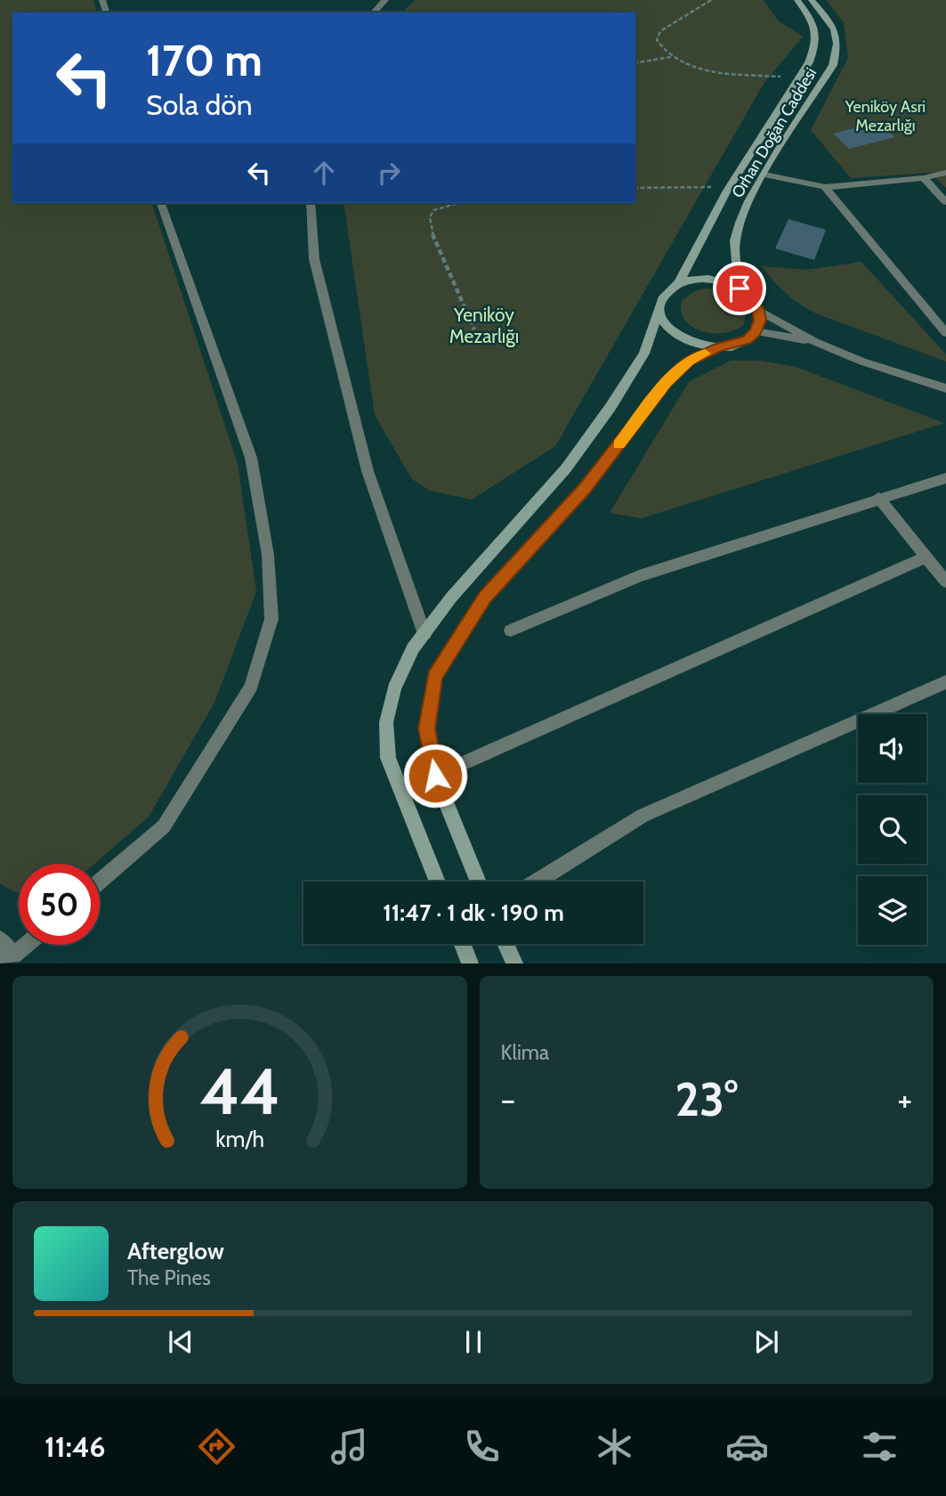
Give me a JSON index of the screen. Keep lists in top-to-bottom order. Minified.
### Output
{"streets":{"main road":["Orhan Doğan Caddesi"]},"parks":["Yeniköy Asri Mezarlığı","Yeniköy Mezarlığı"],"page":{"turn":["170 m","Sola dön"],"limit":"50","trip":"11:47 · 1 dk · 190 m","tile":"Klima","heat":["−","23°","+"],"song":["Afterglow","The Pines"],"tabs":"11:46","gauge":["44","km/h"]}}
